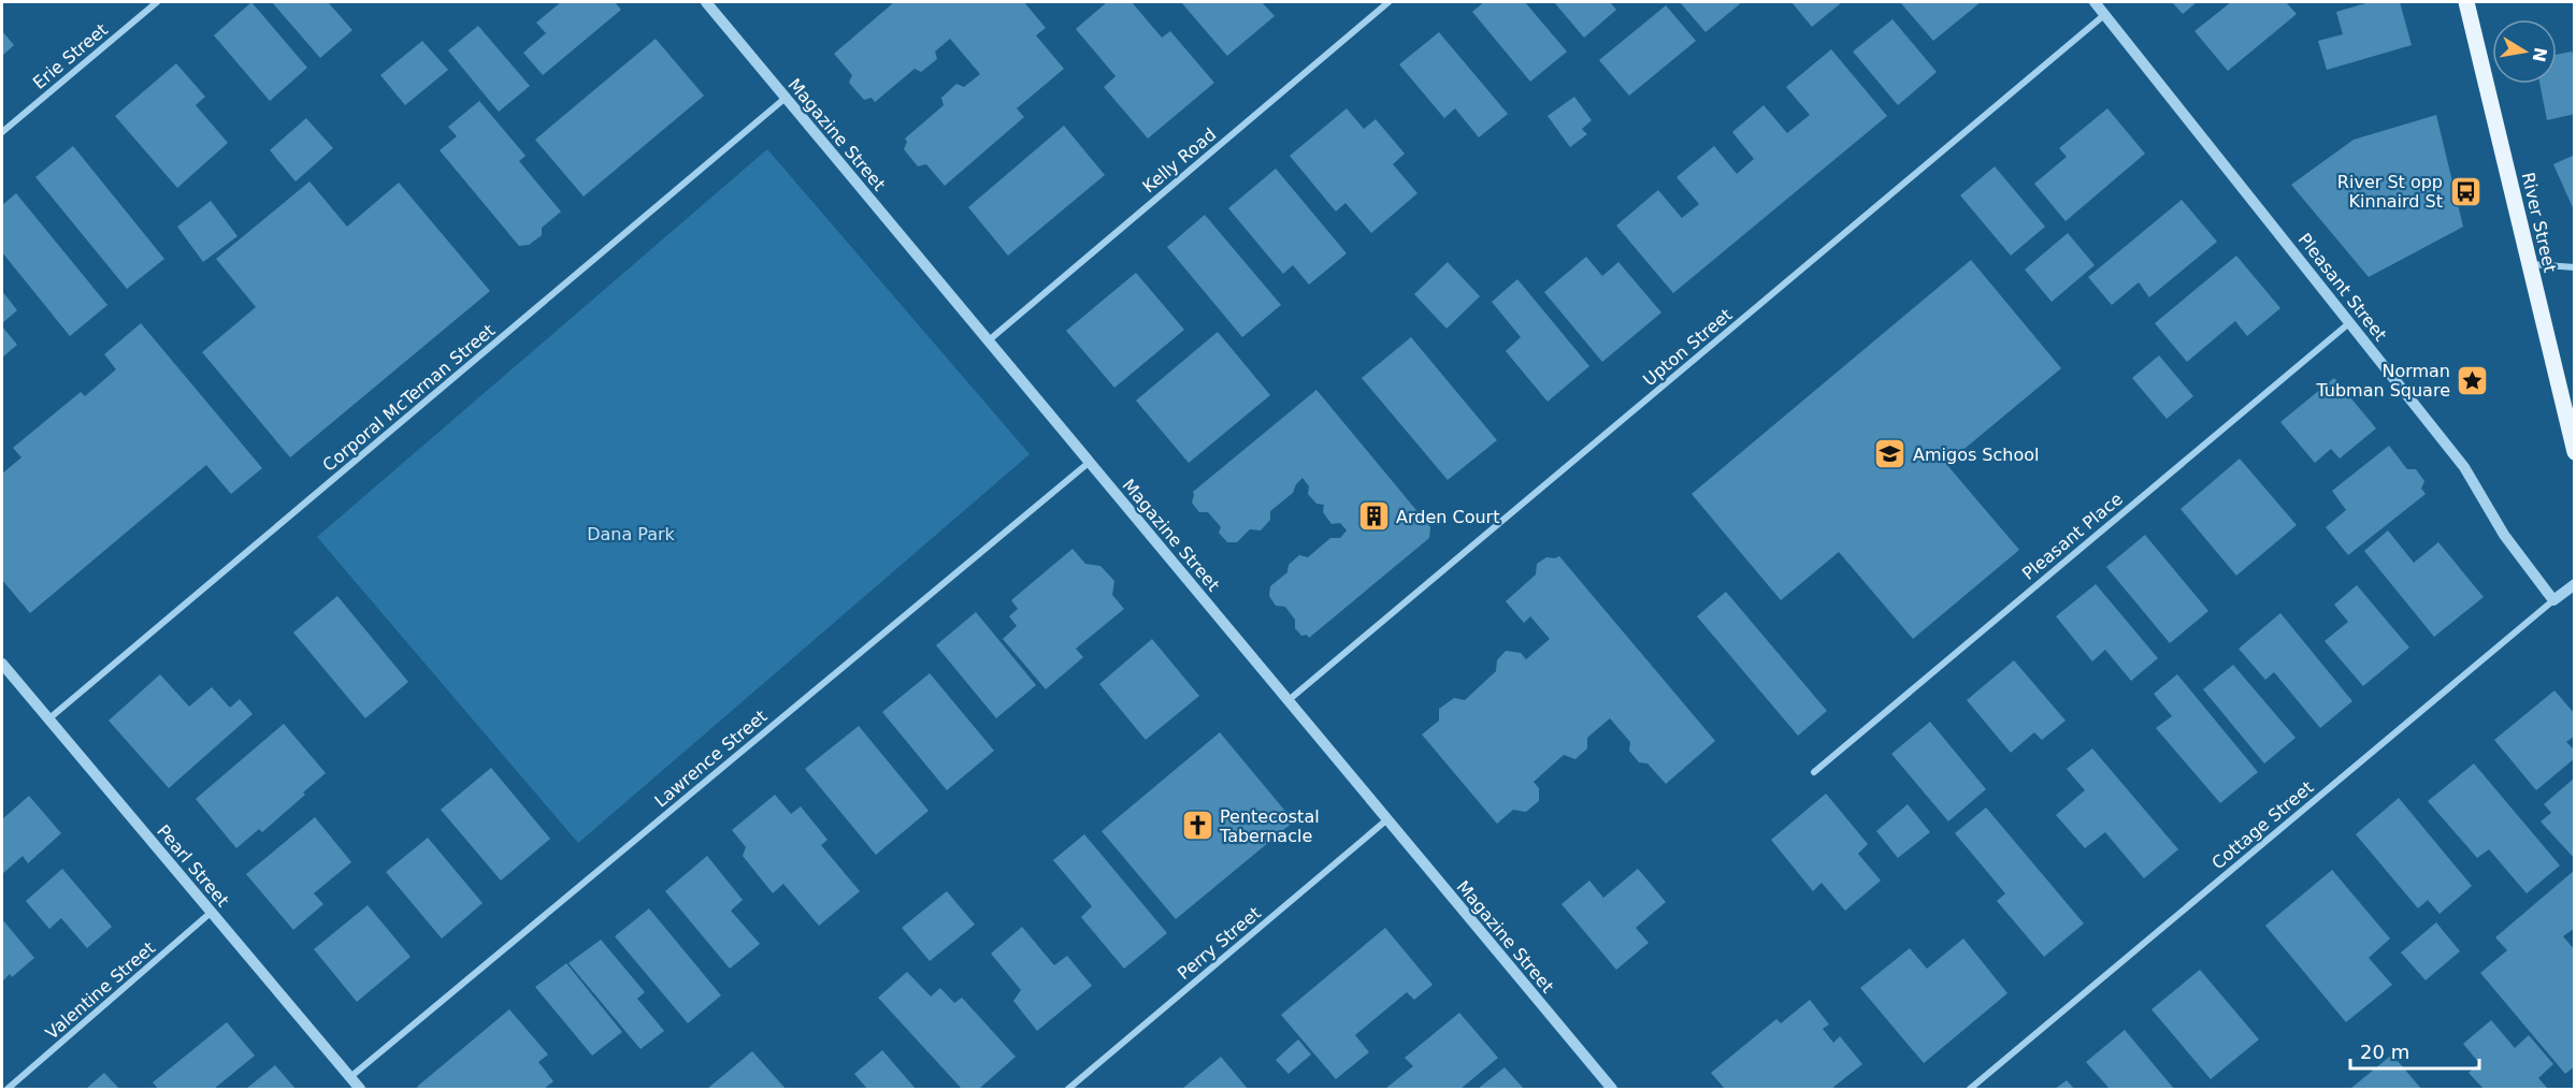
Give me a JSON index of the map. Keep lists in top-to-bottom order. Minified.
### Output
{"streets":{"main road":["River Street"],"street":["Erie Street","Magazine Street","Kelly Road","Pleasant Street","Upton Street","Corporal McTernan Street","Pleasant Place","Lawrence Street","Cottage Street","Pearl Street","Perry Street","Valentine Street"]},"crossings":[["Magazine Street","Kelly Road"],["Magazine Street","Upton Street"],["Magazine Street","Corporal McTernan Street"],["Magazine Street","Lawrence Street"],["Magazine Street","Perry Street"],["Pleasant Street","Upton Street"],["Pleasant Street","Pleasant Place"],["Pleasant Street","Cottage Street"],["Corporal McTernan Street","Pearl Street"],["Lawrence Street","Pearl Street"],["Pearl Street","Valentine Street"]],"parks":["Dana Park"],"places":{"bus stop":["River St opp Kinnaird St"],"place":["Norman Tubman Square"],"school or university":["Amigos School"],"building":["Arden Court"],"church":["Pentecostal Tabernacle"]},"scale_bar":"20 m","north":"right"}
